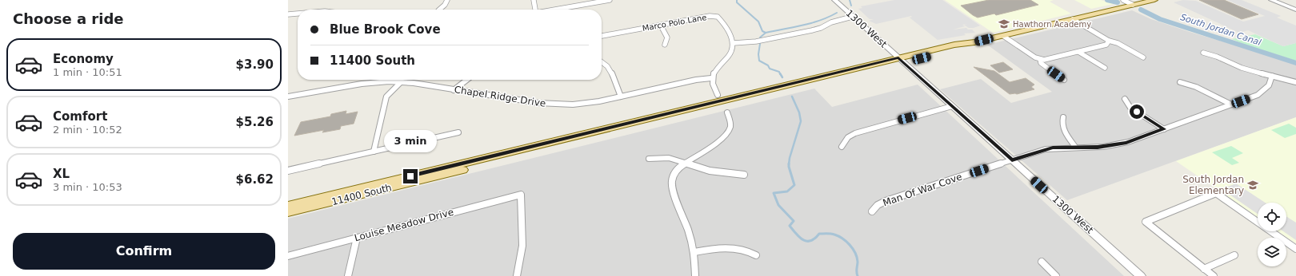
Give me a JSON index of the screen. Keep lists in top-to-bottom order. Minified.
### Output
{"streets":{"main road":["11400 South"],"street":["Marco Polo Lane","1300 West","Chapel Ridge Drive","Man Of War Cove","Louise Meadow Drive"]},"crossings":[["1300 West","Man Of War Cove"],["1300 West","11400 South"]],"water":["South Jordan Canal"],"places":{"school or university":["Hawthorn Academy","South Jordan Elementary"]},"page":{"heading":"Choose a ride","banner":["Blue Brook Cove","11400 South"],"list":[{"name":"Economy","note":"1 min · 10:51","value":"$3.90"},{"name":"Comfort","note":"2 min · 10:52","value":"$5.26"},{"name":"XL","note":"3 min · 10:53","value":"$6.62"}],"bubble":"3 min","buttons":"Confirm"}}
